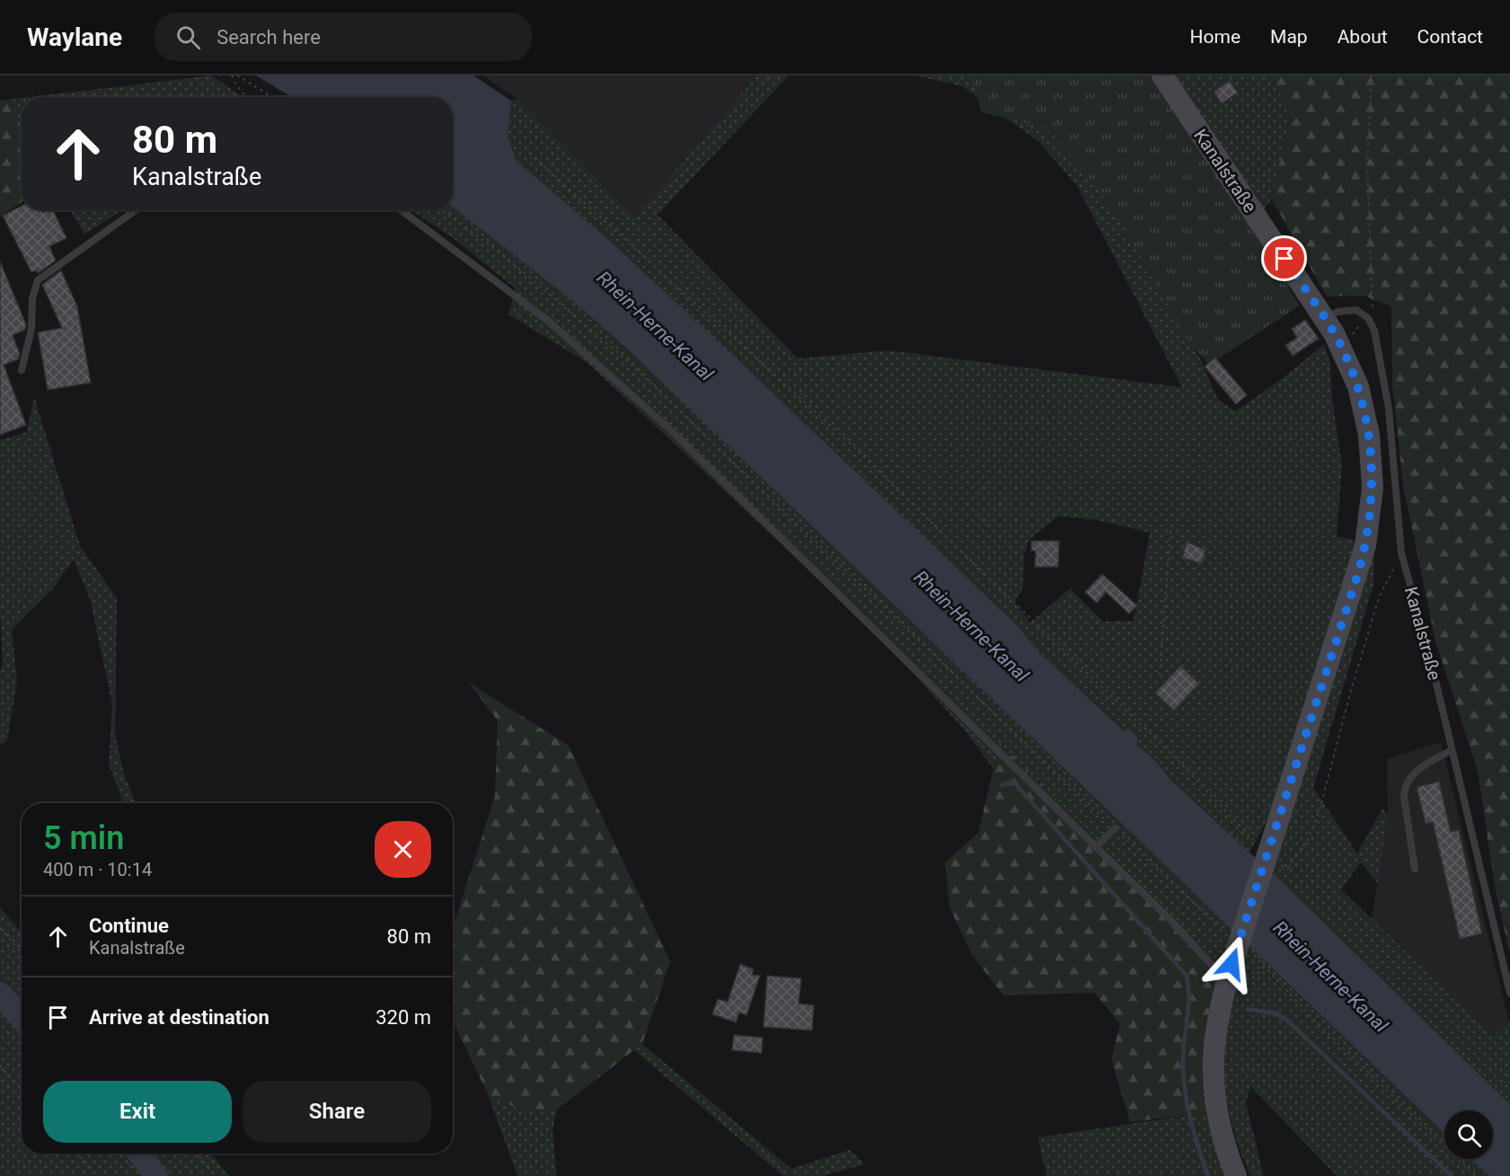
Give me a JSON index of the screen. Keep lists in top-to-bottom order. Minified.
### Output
{"streets":{"main road":["Kanalstraße"]},"water":["Rhein-Herne-Kanal"],"page":{"header":"Waylane","search":"Search here","nav":["Home","Map","About","Contact"],"turn":["80 m","Kanalstraße"],"heading":["5 min","400 m · 10:14"],"list":[{"name":"Continue","note":"Kanalstraße","value":"80 m"},{"name":"Arrive at destination","value":"320 m"}],"buttons":["Exit","Share"]}}
